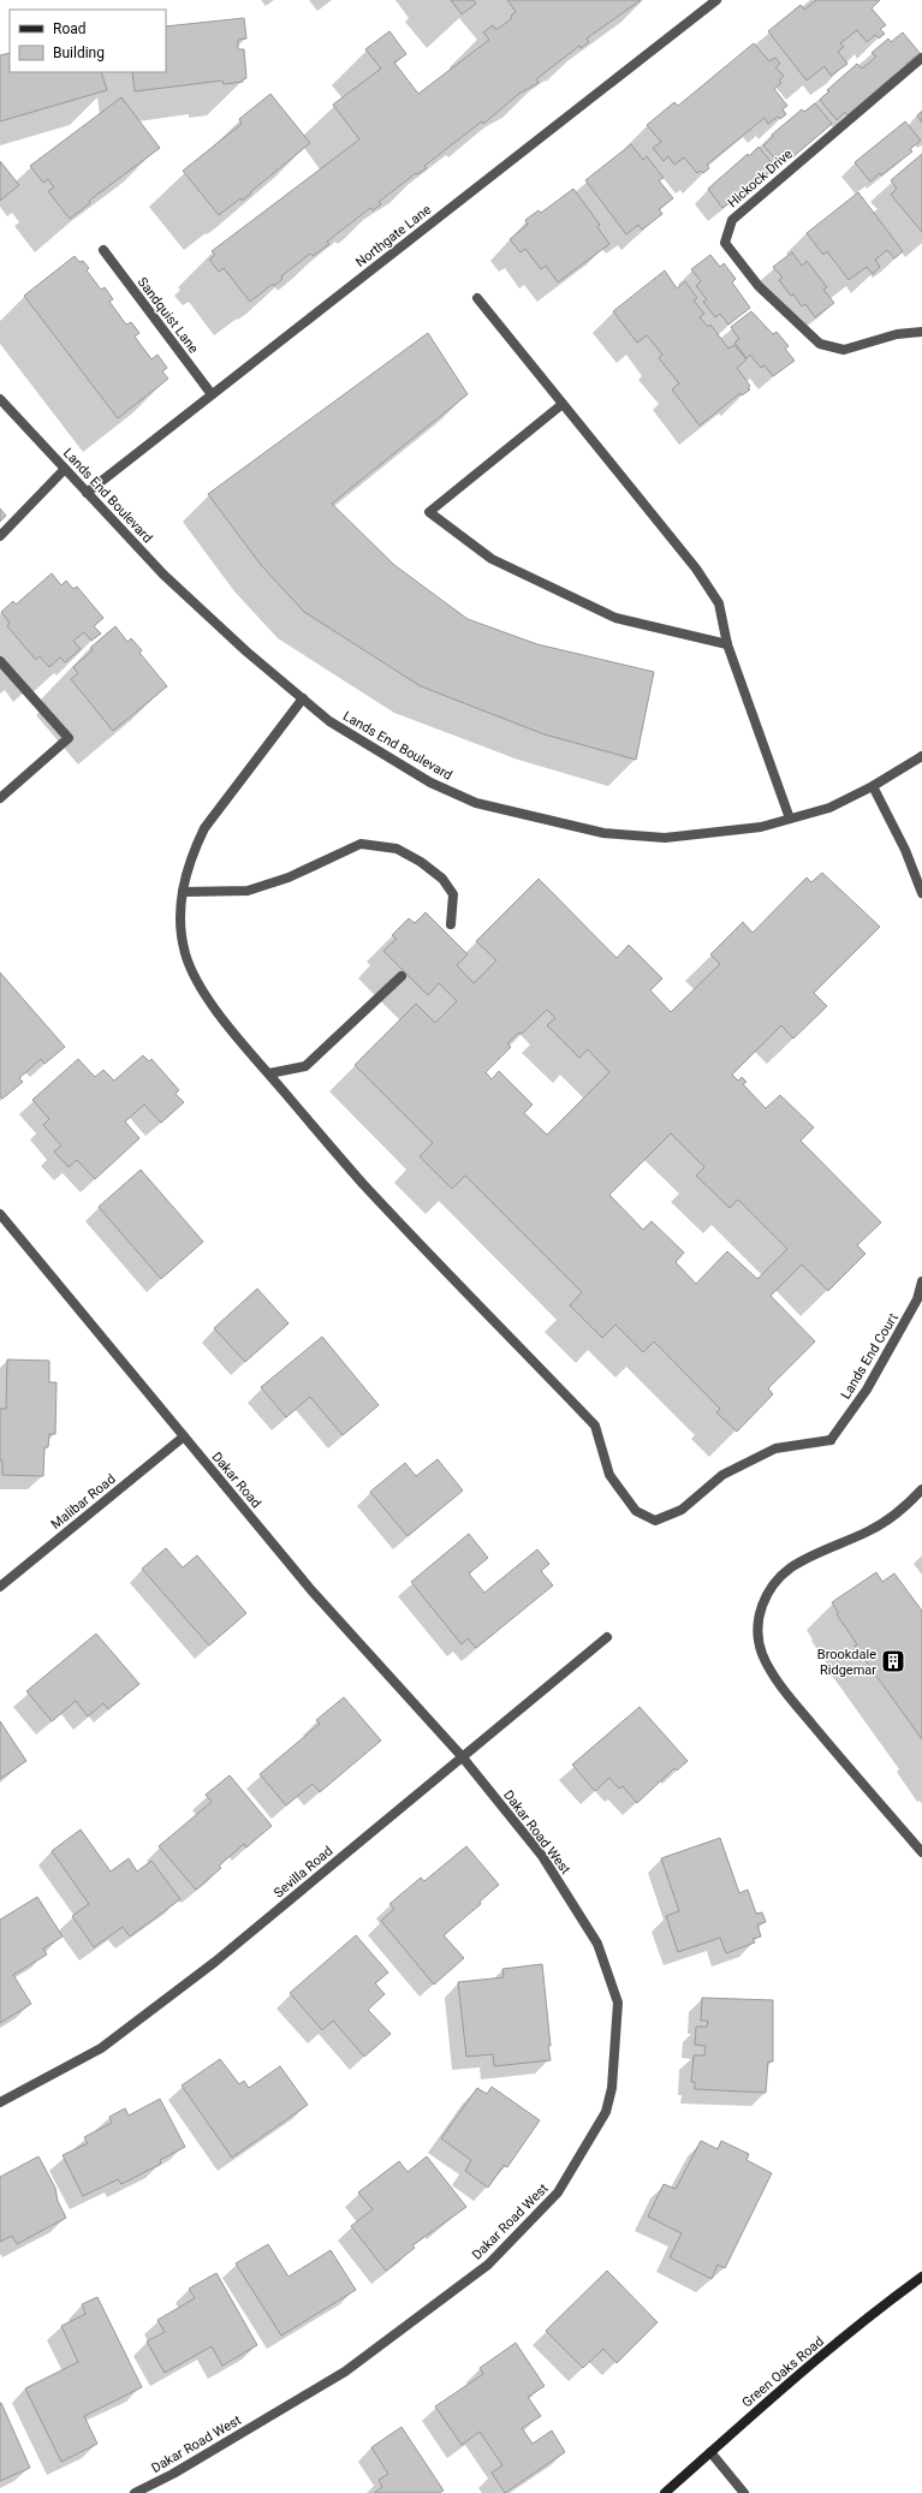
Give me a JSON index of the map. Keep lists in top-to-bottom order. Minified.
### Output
{"streets":{"main road":["Green Oaks Road"],"street":["Hickock Drive","Northgate Lane","Sandquist Lane","Lands End Boulevard","Lands End Court","Dakar Road","Malibar Road","Dakar Road West","Sevilla Road"]},"crossings":[["Northgate Lane","Sandquist Lane"],["Northgate Lane","Lands End Boulevard"],["Dakar Road","Malibar Road"],["Dakar Road","Dakar Road West"],["Dakar Road","Sevilla Road"],["Dakar Road West","Sevilla Road"]],"places":{"building":["Brookdale Ridgemar"]},"legend":["Road","Building"]}
